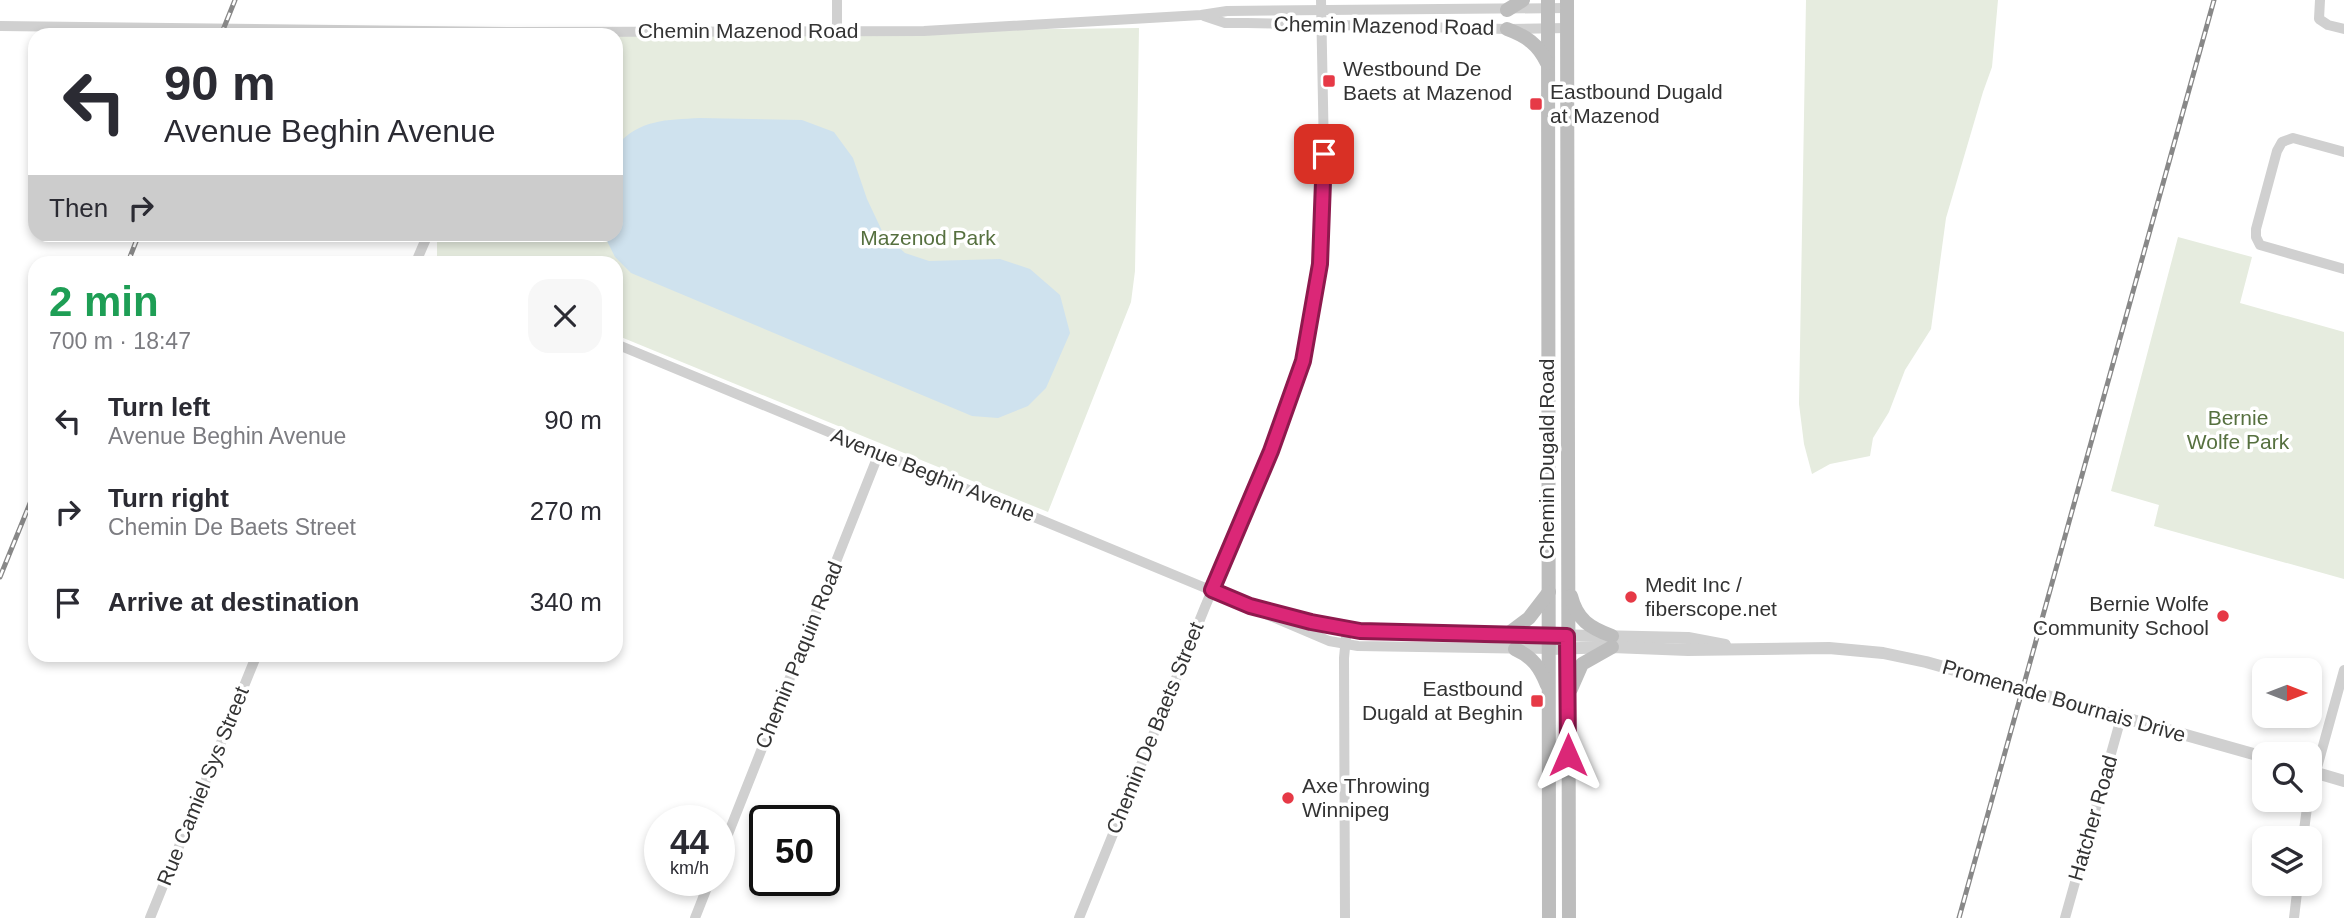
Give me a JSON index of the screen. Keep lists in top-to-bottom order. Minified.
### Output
{"streets":{"main road":["Chemin Dugald Road"],"street":["Chemin Mazenod Road","Avenue Beghin Avenue","Chemin Paquin Road","Promenade Bournais Drive","Chemin De Baets Street","Rue Camiel Sys Street","Hatcher Road"]},"crossings":[["Chemin Mazenod Road","Chemin Dugald Road"],["Chemin Mazenod Road","Chemin De Baets Street"],["Chemin Dugald Road","Avenue Beghin Avenue"],["Avenue Beghin Avenue","Chemin Paquin Road"],["Avenue Beghin Avenue","Chemin De Baets Street"],["Promenade Bournais Drive","Hatcher Road"]],"parks":["Mazenod Park","Bernie Wolfe Park"],"places":{"transit":["Westbound De Baets at Mazenod","Eastbound Dugald at Mazenod","Eastbound Dugald at Beghin"],"other":["Medit Inc / fiberscope.net","Bernie Wolfe Community School","Axe Throwing Winnipeg"]},"north":"right","page":{"turn":["90 m","Avenue Beghin Avenue"],"then":"Then","heading":["2 min","700 m · 18:47"],"list":[{"name":"Turn left","note":"Avenue Beghin Avenue","value":"90 m"},{"name":"Turn right","note":"Chemin De Baets Street","value":"270 m"},{"name":"Arrive at destination","value":"340 m"}],"speed":"44 km/h","limit":"50"}}
